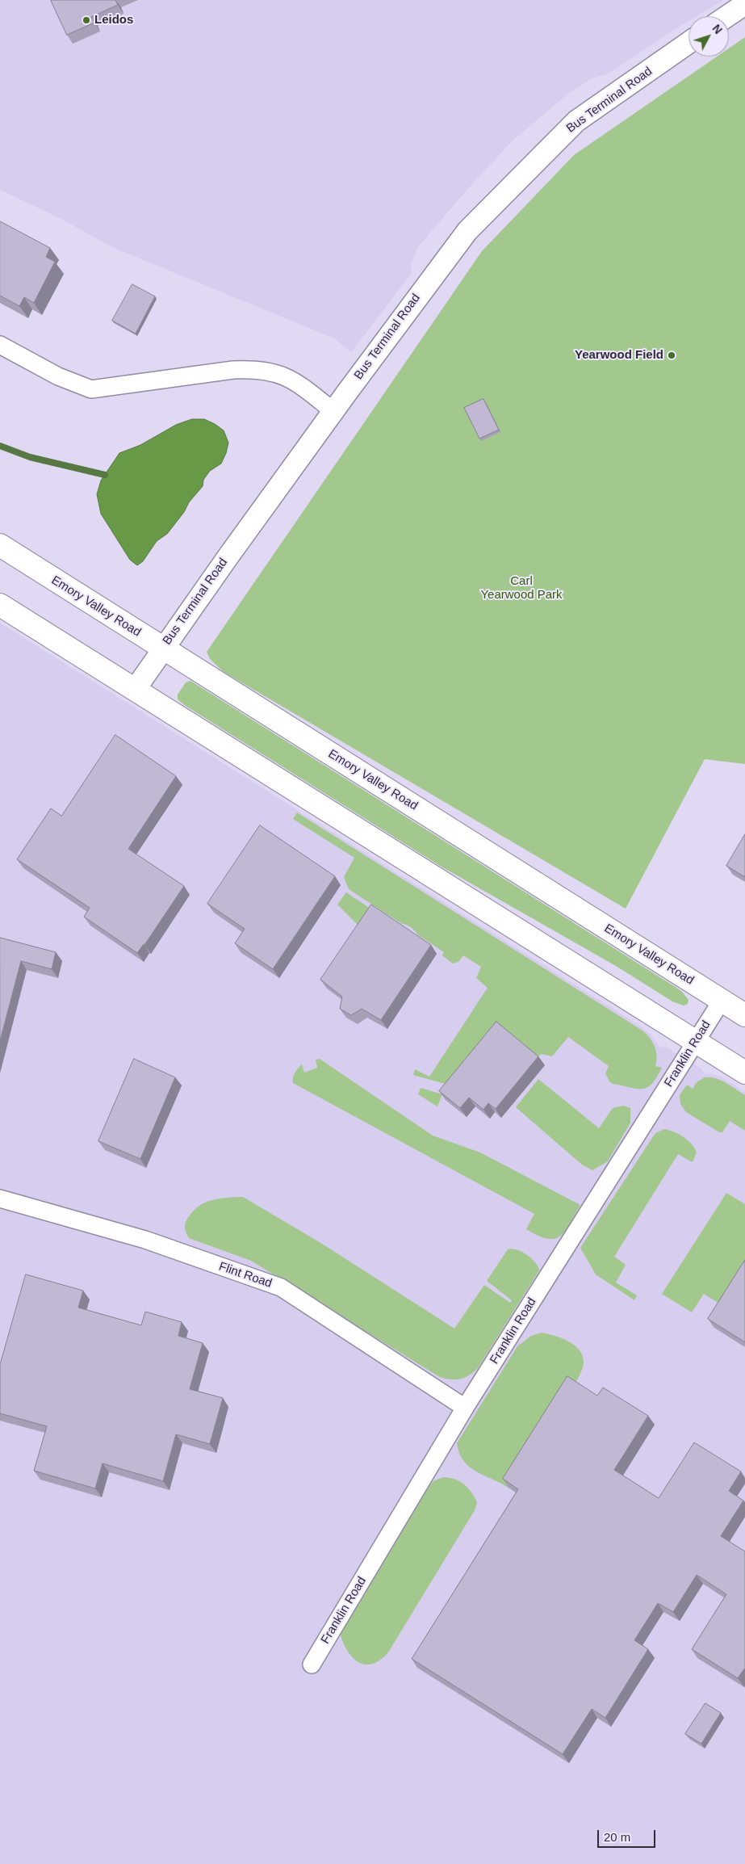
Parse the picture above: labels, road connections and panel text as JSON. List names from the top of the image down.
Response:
{
  "streets": {
    "main road": ["Emory Valley Road"],
    "street": ["Bus Terminal Road", "Franklin Road", "Flint Road"]
  },
  "crossings": [
    ["Bus Terminal Road", "Emory Valley Road"],
    ["Emory Valley Road", "Franklin Road"],
    ["Franklin Road", "Flint Road"]
  ],
  "parks": ["Carl Yearwood Park"],
  "places": ["Leidos", "Yearwood Field"],
  "scale_bar": "20 m",
  "north": "top right"
}
